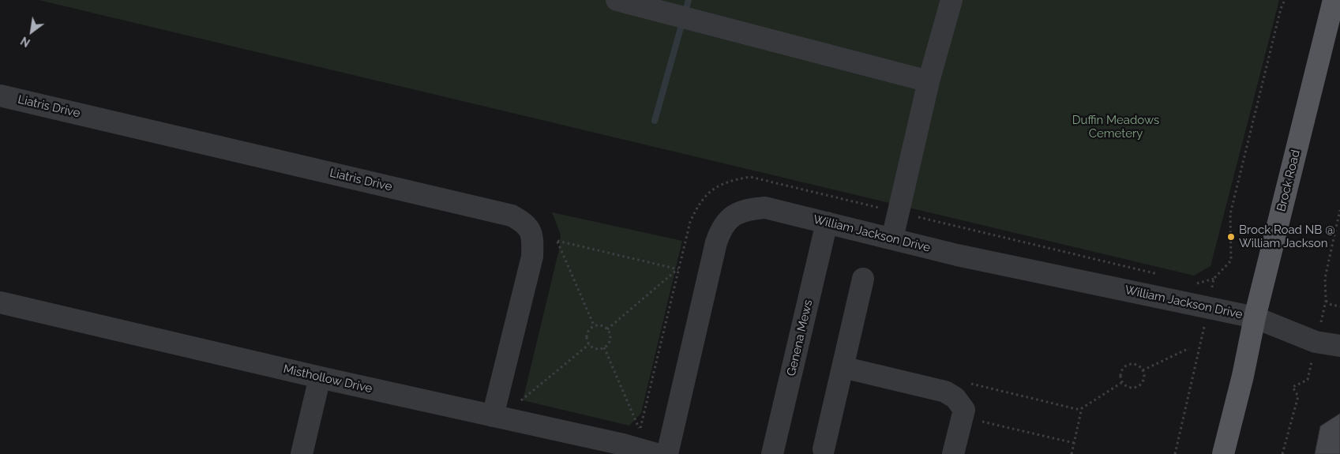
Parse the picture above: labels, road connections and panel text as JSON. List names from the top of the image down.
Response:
{
  "streets": {
    "main road": ["Brock Road"],
    "street": [
      "Liatris Drive",
      "William Jackson Drive",
      "Genena Mews",
      "Misthollow Drive"
    ]
  },
  "crossings": [
    ["Liatris Drive", "Misthollow Drive"],
    ["Brock Road", "William Jackson Drive"],
    ["William Jackson Drive", "Genena Mews"]
  ],
  "parks": ["Duffin Meadows Cemetery"],
  "places": ["Brock Road NB @ William Jackson"],
  "north": "bottom left"
}
